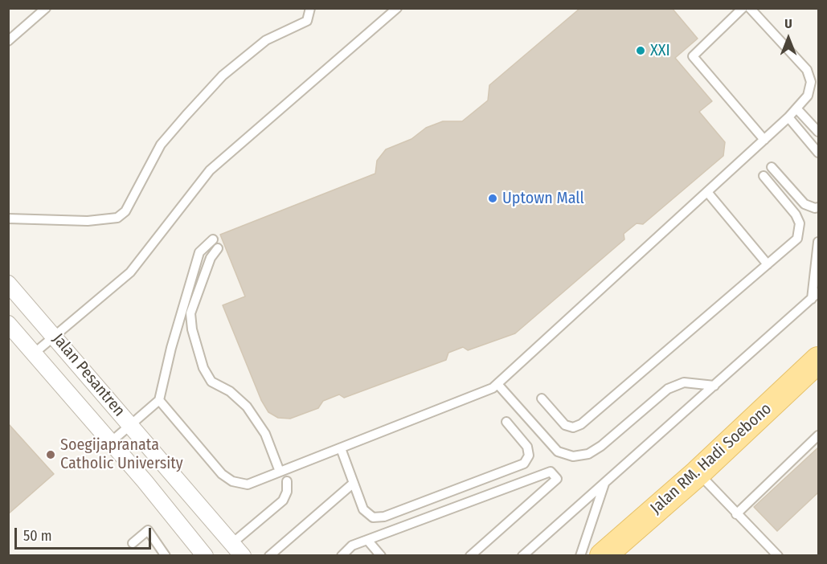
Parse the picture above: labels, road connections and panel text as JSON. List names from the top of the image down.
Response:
{
  "streets": {
    "main road": ["Jalan RM. Hadi Soebono"],
    "street": ["Jalan Pesantren"]
  },
  "places": ["XXI", "Uptown Mall", "Soegijapranata Catholic University"],
  "scale_bar": "50 m",
  "north": "top"
}
